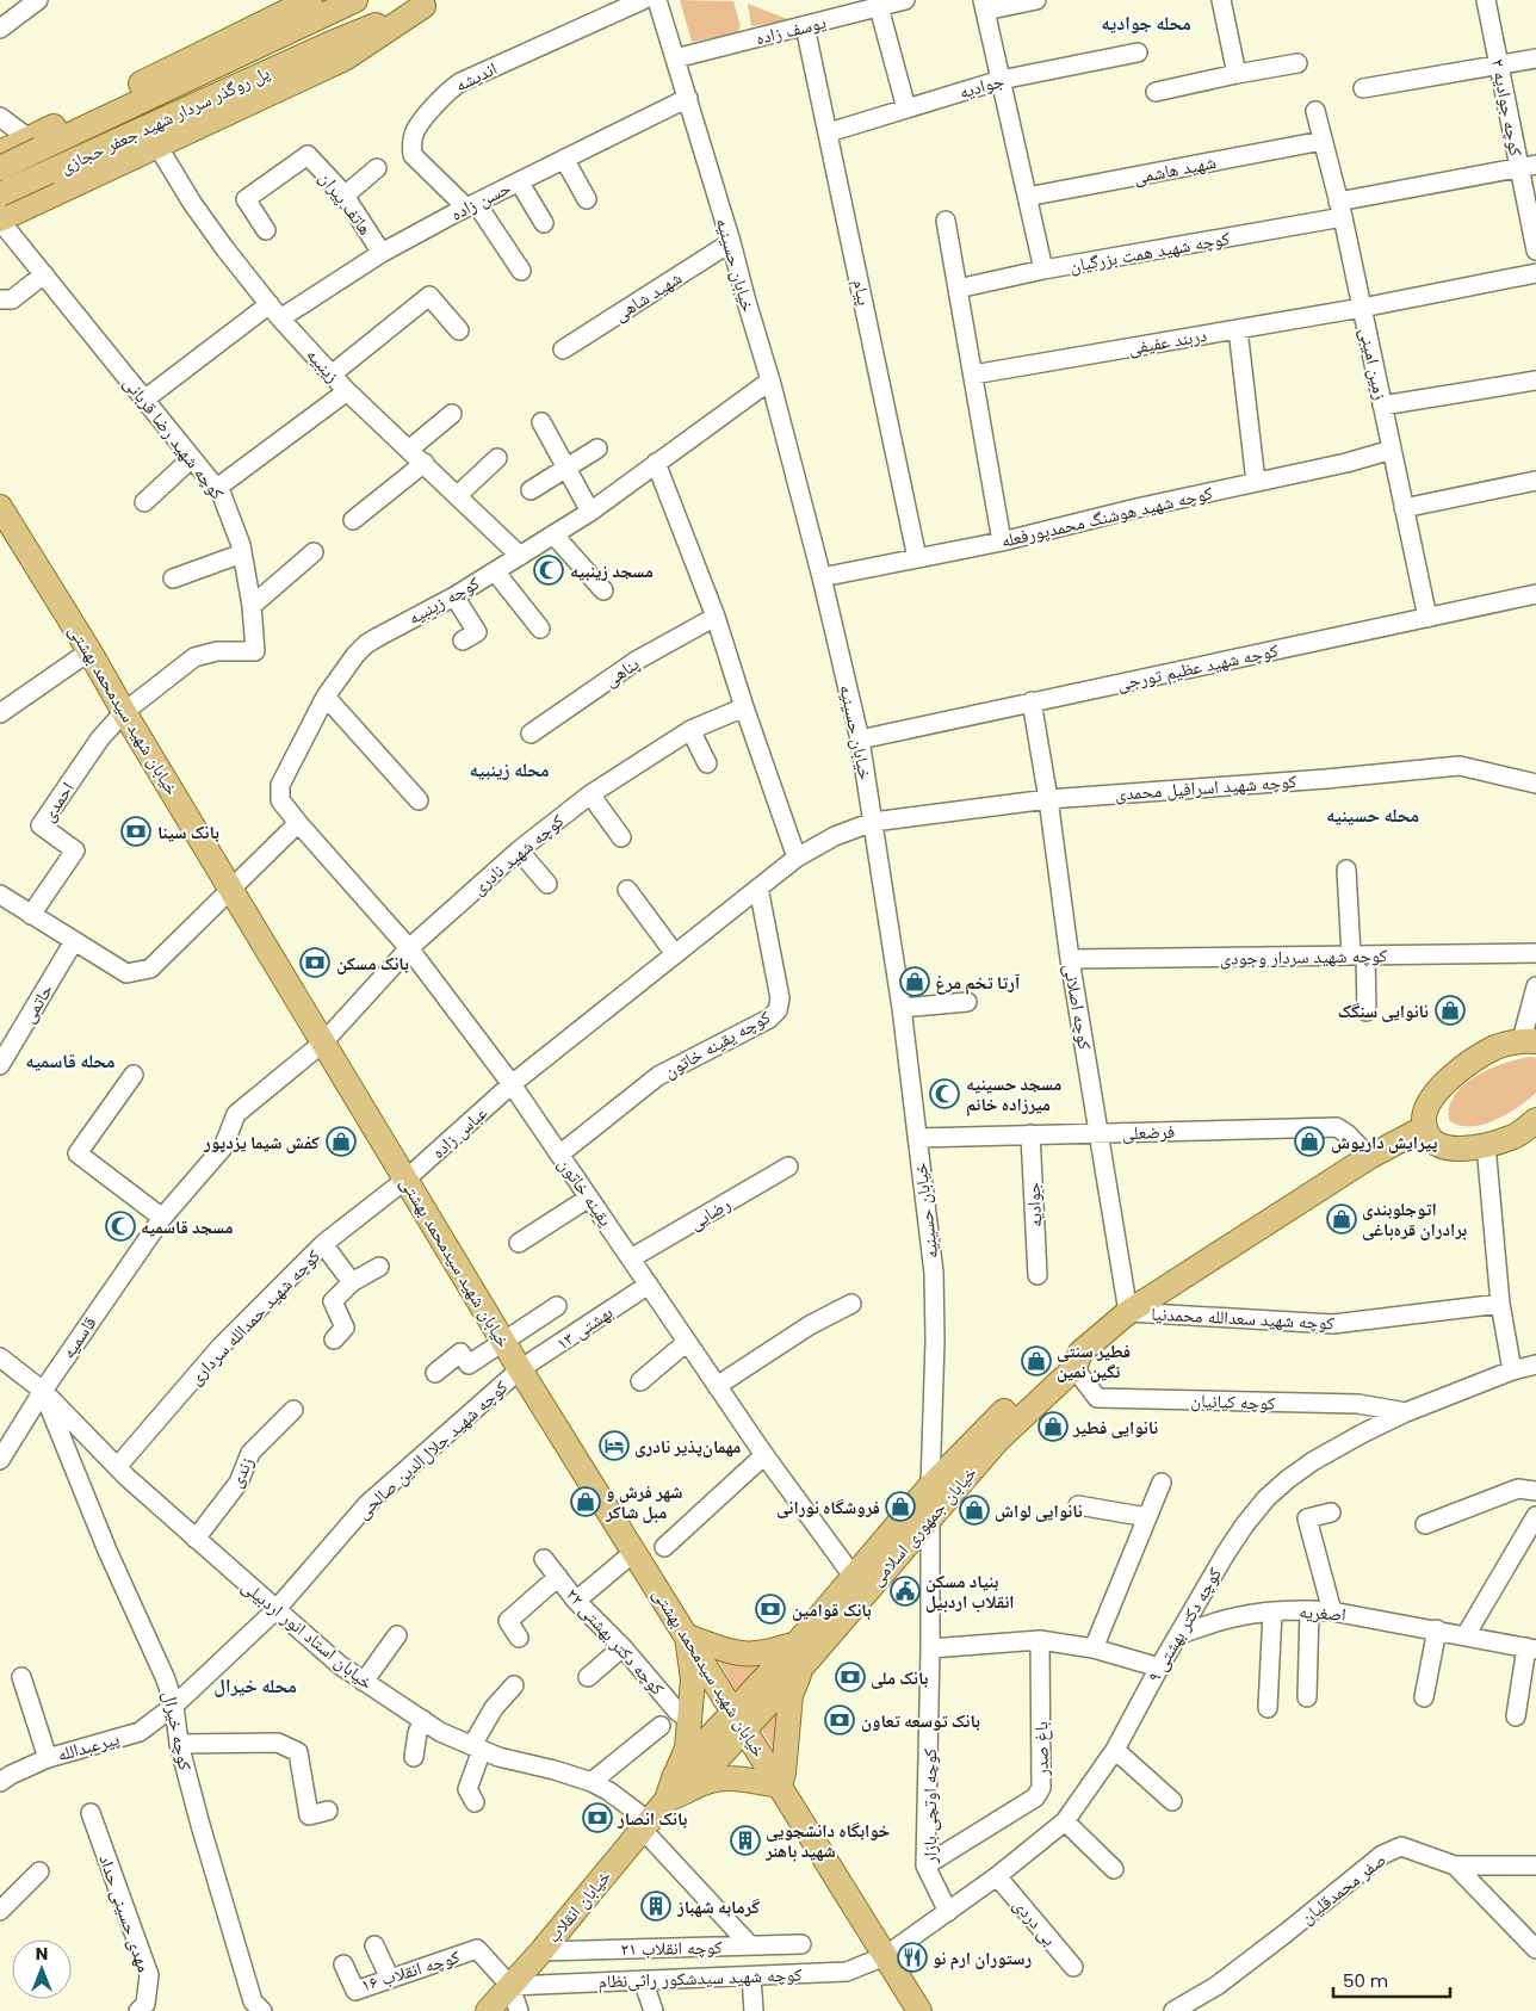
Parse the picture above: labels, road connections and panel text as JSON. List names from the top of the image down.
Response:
{
  "streets": {
    "main road": [
      "پل روگذر سردار شهید جعفر حجازی",
      "خیابان شهید سیدمحمد بهشتی",
      "خیابان جمهوری اسلامی",
      "خیابان انقلاب"
    ],
    "street": [
      "یوسف زاده",
      "اندیشه",
      "جوادیه",
      "کوچه جوادیه ۲",
      "شهید هاشمی",
      "حسن زاده",
      "هاتف پیران",
      "کوچه شهید همت بزرگیان",
      "خیابان حسینیه",
      "پیام",
      "شهید شاهی",
      "دربند عفیفی",
      "زمین امینی",
      "زینبیه",
      "کوچه شهید رضا قربانی",
      "کوچه شهید هوشنگ محمدپورفعله",
      "کوچه زینبیه",
      "کوچه شهید عظیم تورجی",
      "پناهی",
      "کوچه شهید اسرافیل محمدی",
      "احمدی",
      "کوچه شهید نادری",
      "کوچه شهید سردار وجودی",
      "حاتمی",
      "کوچه اصلانی",
      "کوچه یقینه خاتون",
      "عباس زاده",
      "فرضعلی",
      "یقینه خاتون",
      "رضایی",
      "کوچه شهید حمدالله سرداری",
      "کوچه شهید سعدالله محمدنیا",
      "بهشتی ۱۳",
      "قاسمیه",
      "کوچه کیانیان",
      "کوچه شهید جلال‌الدین صالحی",
      "زندی",
      "اصغریه",
      "کوچه دکتر بهشتی ۹",
      "خیابان استاد انور اردبیلی",
      "کوچه دکتر بهشتی ۲۲",
      "کوچه خیرال",
      "پیرعبدالله",
      "باغ صدر",
      "کوچه اوتچی بازار",
      "صفر محمدقلیان",
      "مهدی حسینی حداد",
      "بی دردی",
      "کوچه انقلاب ۲۱",
      "کوچه انقلاب ۱۶",
      "کوچه شهید سیدشکور راثی‌نظام"
    ]
  },
  "crossings": [
    ["یوسف زاده", "خیابان حسینیه"],
    ["یوسف زاده", "پیام"],
    ["اندیشه", "حسن زاده"],
    ["جوادیه", "پیام"],
    ["جوادیه", "فرضعلی"],
    ["کوچه جوادیه ۲", "کوچه شهید همت بزرگیان"],
    ["شهید هاشمی", "زمین امینی"],
    ["حسن زاده", "هاتف پیران"],
    ["حسن زاده", "خیابان حسینیه"],
    ["حسن زاده", "زینبیه"],
    ["کوچه شهید همت بزرگیان", "زمین امینی"],
    ["خیابان حسینیه", "شهید شاهی"],
    ["خیابان حسینیه", "کوچه شهید هوشنگ محمدپورفعله"],
    ["خیابان حسینیه", "کوچه زینبیه"],
    ["خیابان حسینیه", "کوچه شهید عظیم تورجی"],
    ["خیابان حسینیه", "کوچه شهید اسرافیل محمدی"],
    ["خیابان حسینیه", "فرضعلی"],
    ["خیابان حسینیه", "خیابان جمهوری اسلامی"],
    ["پیام", "کوچه شهید هوشنگ محمدپورفعله"],
    ["دربند عفیفی", "زمین امینی"],
    ["زمین امینی", "کوچه شهید هوشنگ محمدپورفعله"],
    ["زمین امینی", "کوچه شهید عظیم تورجی"],
    ["زینبیه", "کوچه زینبیه"],
    ["کوچه شهید رضا قربانی", "خیابان شهید سیدمحمد بهشتی"],
    ["کوچه شهید رضا قربانی", "احمدی"],
    ["کوچه زینبیه", "یقینه خاتون"],
    ["کوچه شهید عظیم تورجی", "کوچه اصلانی"],
    ["خیابان شهید سیدمحمد بهشتی", "احمدی"],
    ["خیابان شهید سیدمحمد بهشتی", "کوچه شهید نادری"],
    ["خیابان شهید سیدمحمد بهشتی", "عباس زاده"],
    ["خیابان شهید سیدمحمد بهشتی", "کوچه شهید حمدالله سرداری"],
    ["خیابان شهید سیدمحمد بهشتی", "بهشتی ۱۳"],
    ["خیابان شهید سیدمحمد بهشتی", "قاسمیه"],
    ["خیابان شهید سیدمحمد بهشتی", "کوچه شهید جلال‌الدین صالحی"],
    ["خیابان شهید سیدمحمد بهشتی", "خیابان جمهوری اسلامی"],
    ["خیابان شهید سیدمحمد بهشتی", "کوچه دکتر بهشتی ۹"],
    ["خیابان شهید سیدمحمد بهشتی", "کوچه شهید سیدشکور راثی‌نظام"],
    ["کوچه شهید اسرافیل محمدی", "کوچه اصلانی"],
    ["کوچه شهید نادری", "یقینه خاتون"],
    ["کوچه شهید نادری", "قاسمیه"],
    ["کوچه شهید سردار وجودی", "کوچه اصلانی"],
    ["کوچه اصلانی", "فرضعلی"],
    ["کوچه اصلانی", "کوچه شهید سعدالله محمدنیا"],
    ["کوچه اصلانی", "خیابان جمهوری اسلامی"],
    ["کوچه یقینه خاتون", "یقینه خاتون"],
    ["عباس زاده", "یقینه خاتون"],
    ["عباس زاده", "کوچه شهید حمدالله سرداری"],
    ["فرضعلی", "خیابان جمهوری اسلامی"],
    ["یقینه خاتون", "رضایی"],
    ["یقینه خاتون", "بهشتی ۱۳"],
    ["یقینه خاتون", "خیابان جمهوری اسلامی"],
    ["کوچه شهید حمدالله سرداری", "خیابان استاد انور اردبیلی"],
    ["کوچه شهید سعدالله محمدنیا", "خیابان جمهوری اسلامی"],
    ["بهشتی ۱۳", "کوچه شهید جلال‌الدین صالحی"],
    ["قاسمیه", "خیابان استاد انور اردبیلی"],
    ["قاسمیه", "کوچه خیرال"],
    ["کوچه کیانیان", "خیابان جمهوری اسلامی"],
    ["کوچه کیانیان", "کوچه دکتر بهشتی ۹"],
    ["کوچه شهید جلال‌الدین صالحی", "خیابان استاد انور اردبیلی"],
    ["کوچه شهید جلال‌الدین صالحی", "کوچه خیرال"],
    ["کوچه شهید جلال‌الدین صالحی", "پیرعبدالله"],
    ["زندی", "خیابان استاد انور اردبیلی"],
    ["خیابان جمهوری اسلامی", "کوچه اوتچی بازار"],
    ["اصغریه", "کوچه دکتر بهشتی ۹"],
    ["کوچه دکتر بهشتی ۹", "کوچه اوتچی بازار"],
    ["کوچه دکتر بهشتی ۹", "بی دردی"],
    ["کوچه دکتر بهشتی ۹", "کوچه شهید سیدشکور راثی‌نظام"],
    ["خیابان استاد انور اردبیلی", "کوچه خیرال"],
    ["خیابان استاد انور اردبیلی", "خیابان انقلاب"],
    ["خیابان استاد انور اردبیلی", "کوچه انقلاب ۲۱"],
    ["کوچه خیرال", "پیرعبدالله"],
    ["باغ صدر", "کوچه اوتچی بازار"],
    ["خیابان انقلاب", "کوچه انقلاب ۲۱"],
    ["خیابان انقلاب", "کوچه انقلاب ۱۶"],
    ["خیابان انقلاب", "کوچه شهید سیدشکور راثی‌نظام"],
    ["کوچه انقلاب ۱۶", "کوچه شهید سیدشکور راثی‌نظام"]
  ],
  "districts": [
    "محله جوادیه",
    "محله زینبیه",
    "محله حسینیه",
    "محله قاسمیه",
    "محله خیرال"
  ],
  "places": {
    "mosque": ["مسجد زینبیه", "مسجد حسینیه میرزاده خانم", "مسجد قاسمیه"],
    "bank": [
      "بانک سینا",
      "بانک مسکن",
      "بانک قوامین",
      "بانک ملی",
      "بانک توسعه تعاون",
      "بانک انصار"
    ],
    "shop": [
      "آرتا تخم مرغ",
      "نانوایی سنگک",
      "کفش شیما یزدپور",
      "پیرایش داریوش",
      "اتوجلوبندی برادران قره‌باغی",
      "فطیر سنتی نگین نمین",
      "نانوایی فطیر",
      "شهر فرش و مبل شاکر",
      "فروشگاه نورانی",
      "نانوایی لواش"
    ],
    "hotel": ["مهمان‌پذیر نادری"],
    "public building": ["بنیاد مسکن انقلاب اردبیل"],
    "building": ["خوابگاه دانشجویی شهید باهنر", "گرمابه شهباز"],
    "restaurant": ["رستوران ارم نو"]
  },
  "scale_bar": "50 m",
  "north": "top"
}
